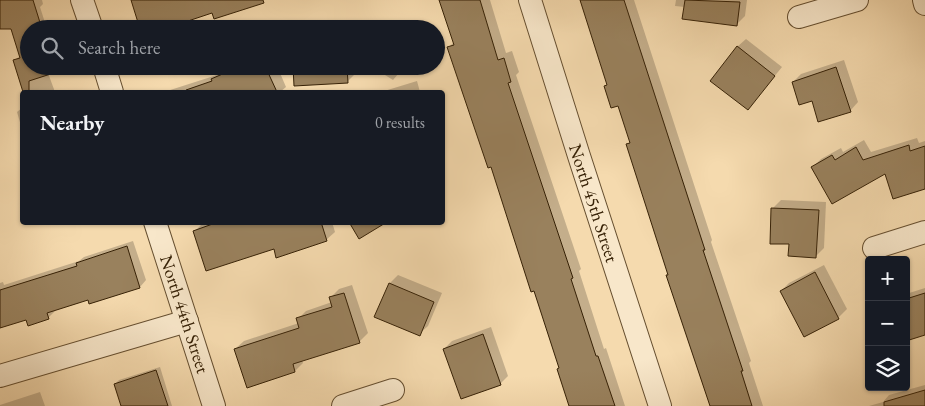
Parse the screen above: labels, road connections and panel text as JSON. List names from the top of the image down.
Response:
{
  "streets": {
    "street": ["North 45th Street", "North 44th Street"]
  },
  "page": {
    "search": "Search here",
    "heading": ["Nearby", "0 results"],
    "map_buttons": ["+", "−"]
  }
}
